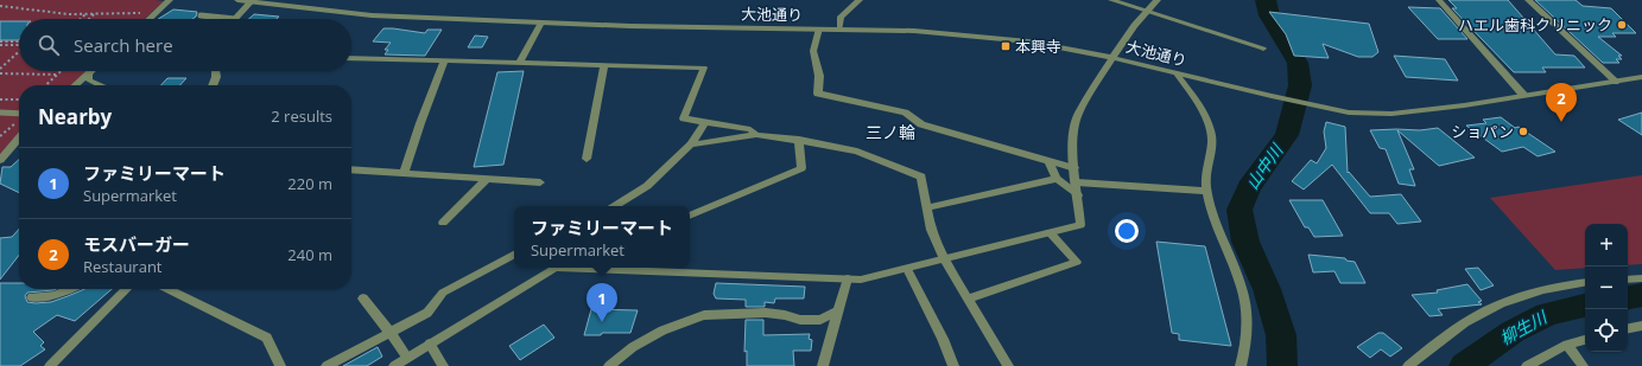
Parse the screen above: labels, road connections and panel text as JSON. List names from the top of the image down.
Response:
{
  "streets": {
    "street": ["大池通り"]
  },
  "districts": ["三ノ輪"],
  "water": ["山中川", "柳生川"],
  "places": {
    "other": ["ハエル歯科クリニック", "ショパン"],
    "transit": ["本興寺"]
  },
  "page": {
    "search": "Search here",
    "pins": ["2", "1"],
    "heading": ["Nearby", "2 results"],
    "list": [
      {
        "mark": "1",
        "name": "ファミリーマート",
        "note": "Supermarket",
        "value": "220 m"
      },
      {
        "mark": "2",
        "name": "モスバーガー",
        "note": "Restaurant",
        "value": "240 m"
      }
    ],
    "popup": ["ファミリーマート", "Supermarket"],
    "map_buttons": ["+", "−"]
  }
}
